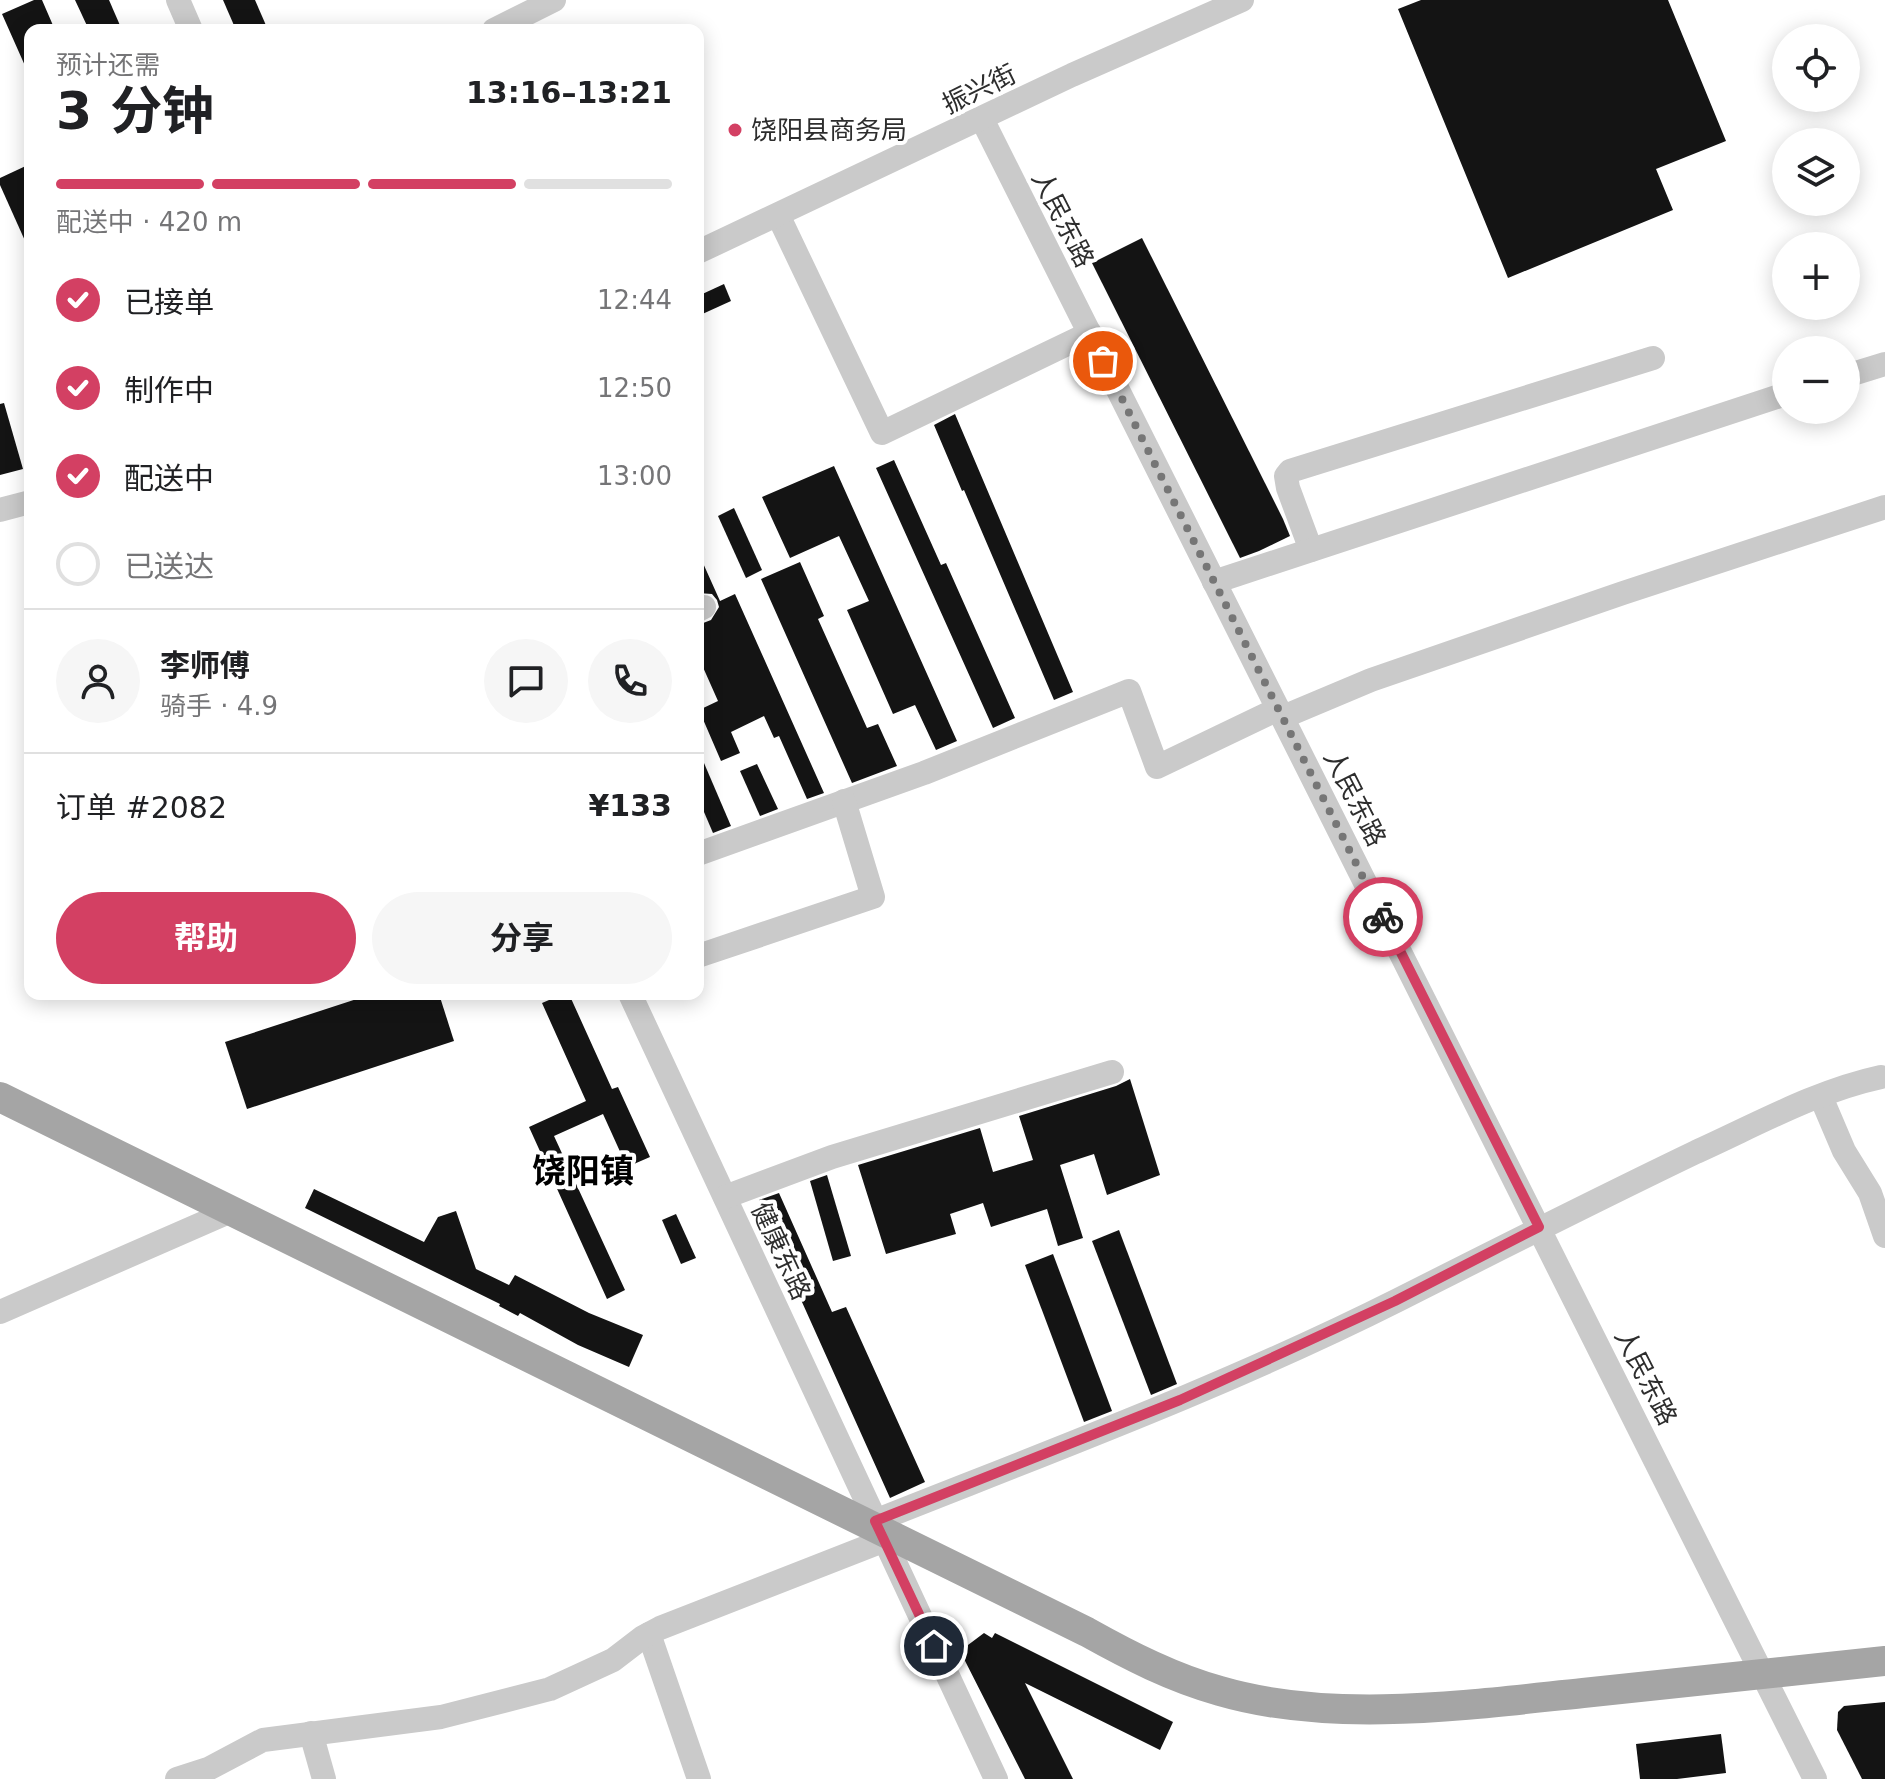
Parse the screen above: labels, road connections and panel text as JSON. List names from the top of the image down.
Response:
{
  "streets": {
    "street": ["振兴街", "人民东路", "健康东路"]
  },
  "crossings": [
    ["振兴街", "人民东路"]
  ],
  "districts": ["饶阳镇"],
  "places": ["饶阳县商务局"],
  "page": {
    "map_buttons": ["+", "−"],
    "heading": ["3 分钟", "预计还需", "13:16–13:21"],
    "panel": [
      "李师傅",
      "骑手 · 4.9",
      "订单 #2082",
      "¥133"
    ],
    "bar": "配送中 · 420 m",
    "list": [
      ["已接单", "12:44"],
      ["制作中", "12:50"],
      ["配送中", "13:00"],
      "已送达"
    ],
    "buttons": ["帮助", "分享"]
  }
}
